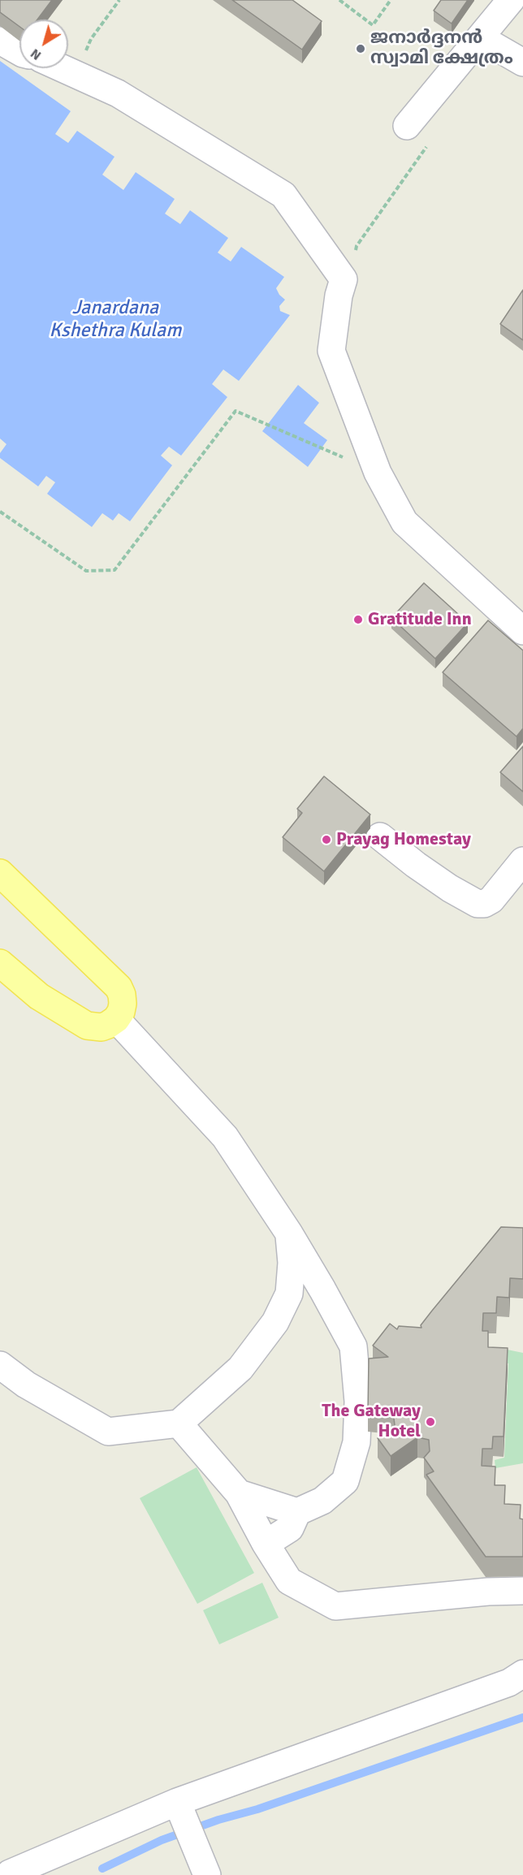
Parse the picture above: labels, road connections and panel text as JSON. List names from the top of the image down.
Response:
{
  "water": ["Janardana Kshethra Kulam"],
  "places": [
    "ജനാർദ്ദനൻ സ്വാമി ക്ഷേത്രം",
    "Gratitude Inn",
    "Prayag Homestay",
    "The Gateway Hotel"
  ],
  "north": "bottom left"
}
